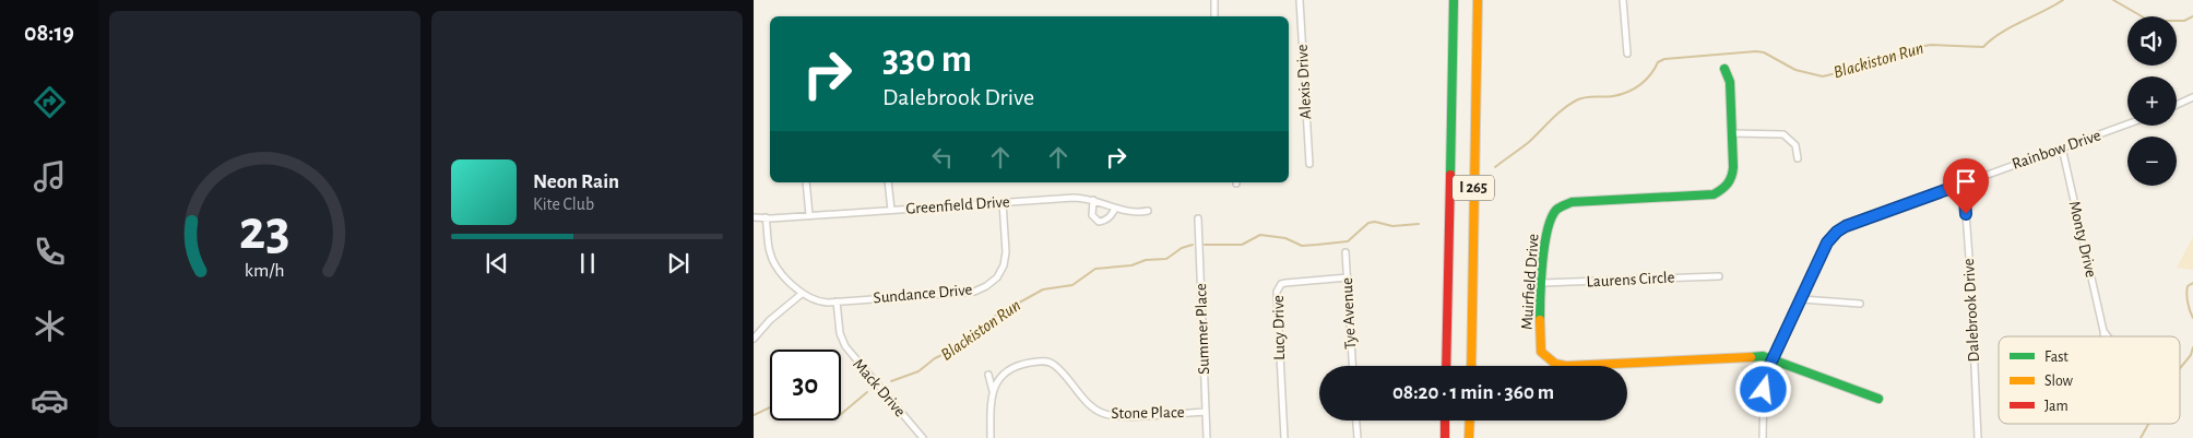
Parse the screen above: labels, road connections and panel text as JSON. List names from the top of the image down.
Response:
{
  "streets": {
    "main road": ["I 265", "Muirfield Drive"],
    "street": [
      "Alexis Drive",
      "Rainbow Drive",
      "Greenfield Drive",
      "Monty Drive",
      "Laurens Circle",
      "Sundance Drive",
      "Dalebrook Drive",
      "Tye Avenue",
      "Lucy Drive",
      "Summer Place",
      "Mack Drive",
      "Stone Place"
    ]
  },
  "crossings": [
    ["Rainbow Drive", "Monty Drive"],
    ["Rainbow Drive", "Muirfield Drive"],
    ["Rainbow Drive", "Dalebrook Drive"],
    ["Greenfield Drive", "Sundance Drive"],
    ["Laurens Circle", "Muirfield Drive"],
    ["Sundance Drive", "Mack Drive"],
    ["Tye Avenue", "Lucy Drive"],
    ["Summer Place", "Stone Place"]
  ],
  "water": ["Blackiston Run"],
  "legend": ["Fast", "Slow", "Jam"],
  "page": {
    "tabs": "08:19",
    "map_buttons": ["+", "−"],
    "turn": ["330 m", "Dalebrook Drive"],
    "song": ["Neon Rain", "Kite Club"],
    "limit": "30",
    "trip": "08:20 · 1 min · 360 m",
    "gauge": ["23", "km/h"]
  }
}
